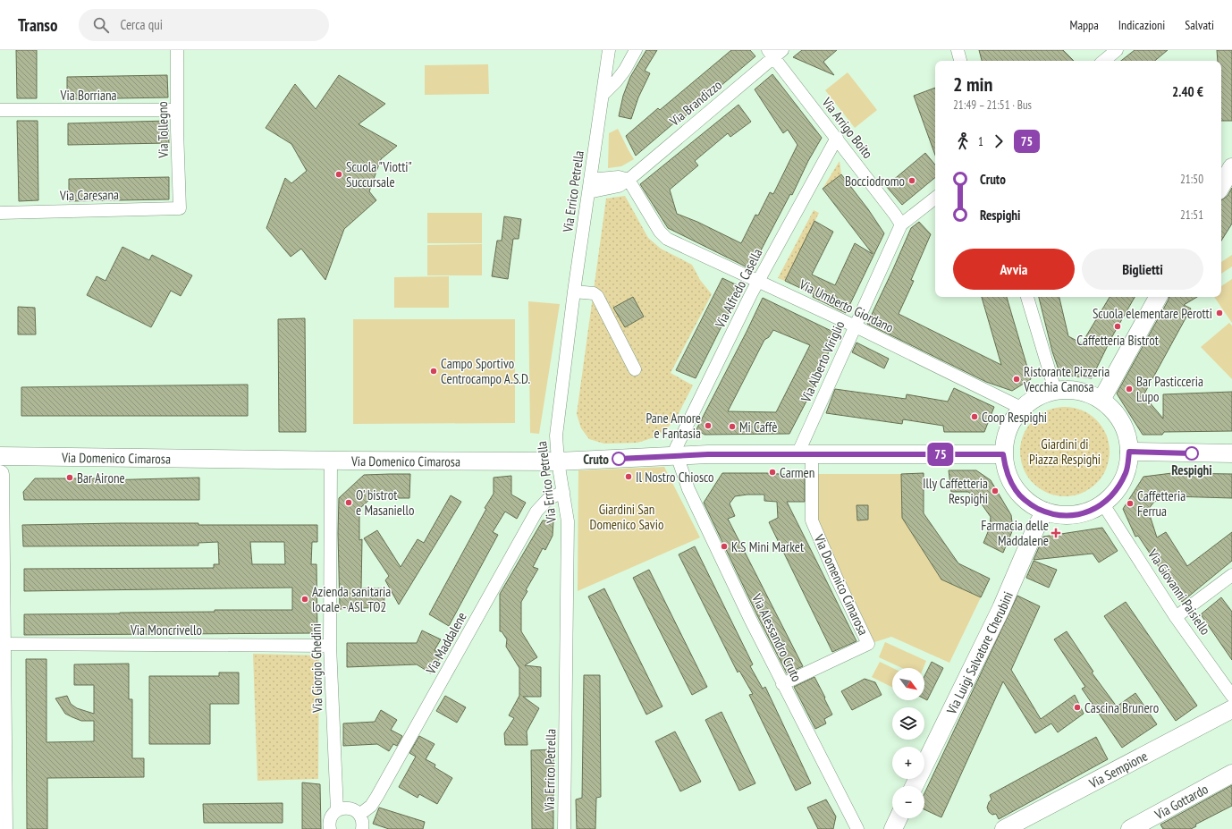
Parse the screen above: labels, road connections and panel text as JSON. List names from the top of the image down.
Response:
{
  "streets": {
    "street": [
      "Via Borriana",
      "Via Brandizzo",
      "Via Arrigo Boito",
      "Via Tollegno",
      "Via Errico Petrella",
      "Via Caresana",
      "Via Alfredo Casella",
      "Via Umberto Giordano",
      "Via Alberto Viriglio",
      "Via Domenico Cimarosa",
      "Via Giovanni Paisiello",
      "Via Moncrivello",
      "Via Alessandro Cruto",
      "Via Maddalene",
      "Via Luigi Salvatore Cherubini",
      "Via Giorgio Ghedini",
      "Via Sempione",
      "Via Gottardo"
    ]
  },
  "crossings": [
    ["Via Borriana", "Via Tollegno"],
    ["Via Brandizzo", "Via Arrigo Boito"],
    ["Via Brandizzo", "Via Errico Petrella"],
    ["Via Brandizzo", "Via Umberto Giordano"],
    ["Via Arrigo Boito", "Via Alfredo Casella"],
    ["Via Arrigo Boito", "Via Alberto Viriglio"],
    ["Via Tollegno", "Via Caresana"],
    ["Via Errico Petrella", "Via Domenico Cimarosa"],
    ["Via Errico Petrella", "Via Maddalene"],
    ["Via Alfredo Casella", "Via Umberto Giordano"],
    ["Via Alfredo Casella", "Via Domenico Cimarosa"],
    ["Via Alfredo Casella", "Via Alessandro Cruto"],
    ["Via Umberto Giordano", "Via Alberto Viriglio"],
    ["Via Umberto Giordano", "Via Domenico Cimarosa"],
    ["Via Umberto Giordano", "Via Giovanni Paisiello"],
    ["Via Umberto Giordano", "Via Luigi Salvatore Cherubini"],
    ["Via Alberto Viriglio", "Via Domenico Cimarosa"],
    ["Via Domenico Cimarosa", "Via Giovanni Paisiello"],
    ["Via Domenico Cimarosa", "Via Alessandro Cruto"],
    ["Via Domenico Cimarosa", "Via Luigi Salvatore Cherubini"],
    ["Via Domenico Cimarosa", "Via Giorgio Ghedini"],
    ["Via Giovanni Paisiello", "Via Luigi Salvatore Cherubini"],
    ["Via Moncrivello", "Via Giorgio Ghedini"]
  ],
  "parks": ["Giardini di Piazza Respighi", "Giardini San Domenico Savio"],
  "places": {
    "other": [
      "Scuola \"Viotti\" Succursale",
      "Bocciodromo",
      "Scuola elementare Perotti",
      "Caffetteria Bistrot",
      "Campo Sportivo Centrocampo A.S.D.",
      "Ristorante Pizzeria Vecchia Canosa",
      "Bar Pasticceria Lupo",
      "Coop Respighi",
      "Pane Amore e Fantasia",
      "Mi Caffè",
      "Respighi",
      "Cruto",
      "Carmen",
      "Il Nostro Chiosco",
      "Bar Airone",
      "Illy Caffetteria Respighi",
      "O' bistrot e Masaniello",
      "Caffetteria Ferrua",
      "K.S Mini Market",
      "Azienda sanitaria locale - ASL TO2",
      "Cascina Brunero"
    ],
    "health": ["Farmacia delle Maddalene"]
  },
  "lines": ["bus line 75"],
  "north": "bottom right",
  "page": {
    "header": "Transo",
    "search": "Cerca qui",
    "nav": ["Mappa", "Indicazioni", "Salvati"],
    "on_map": "75",
    "heading": ["2 min", "21:49 – 21:51 · Bus", "2.40 €"],
    "legs": ["1", "75"],
    "list": [
      {
        "name": "Cruto",
        "value": "21:50"
      },
      {
        "name": "Respighi",
        "value": "21:51"
      }
    ],
    "buttons": ["Avvia", "Biglietti"],
    "map_buttons": ["+", "−"]
  }
}
